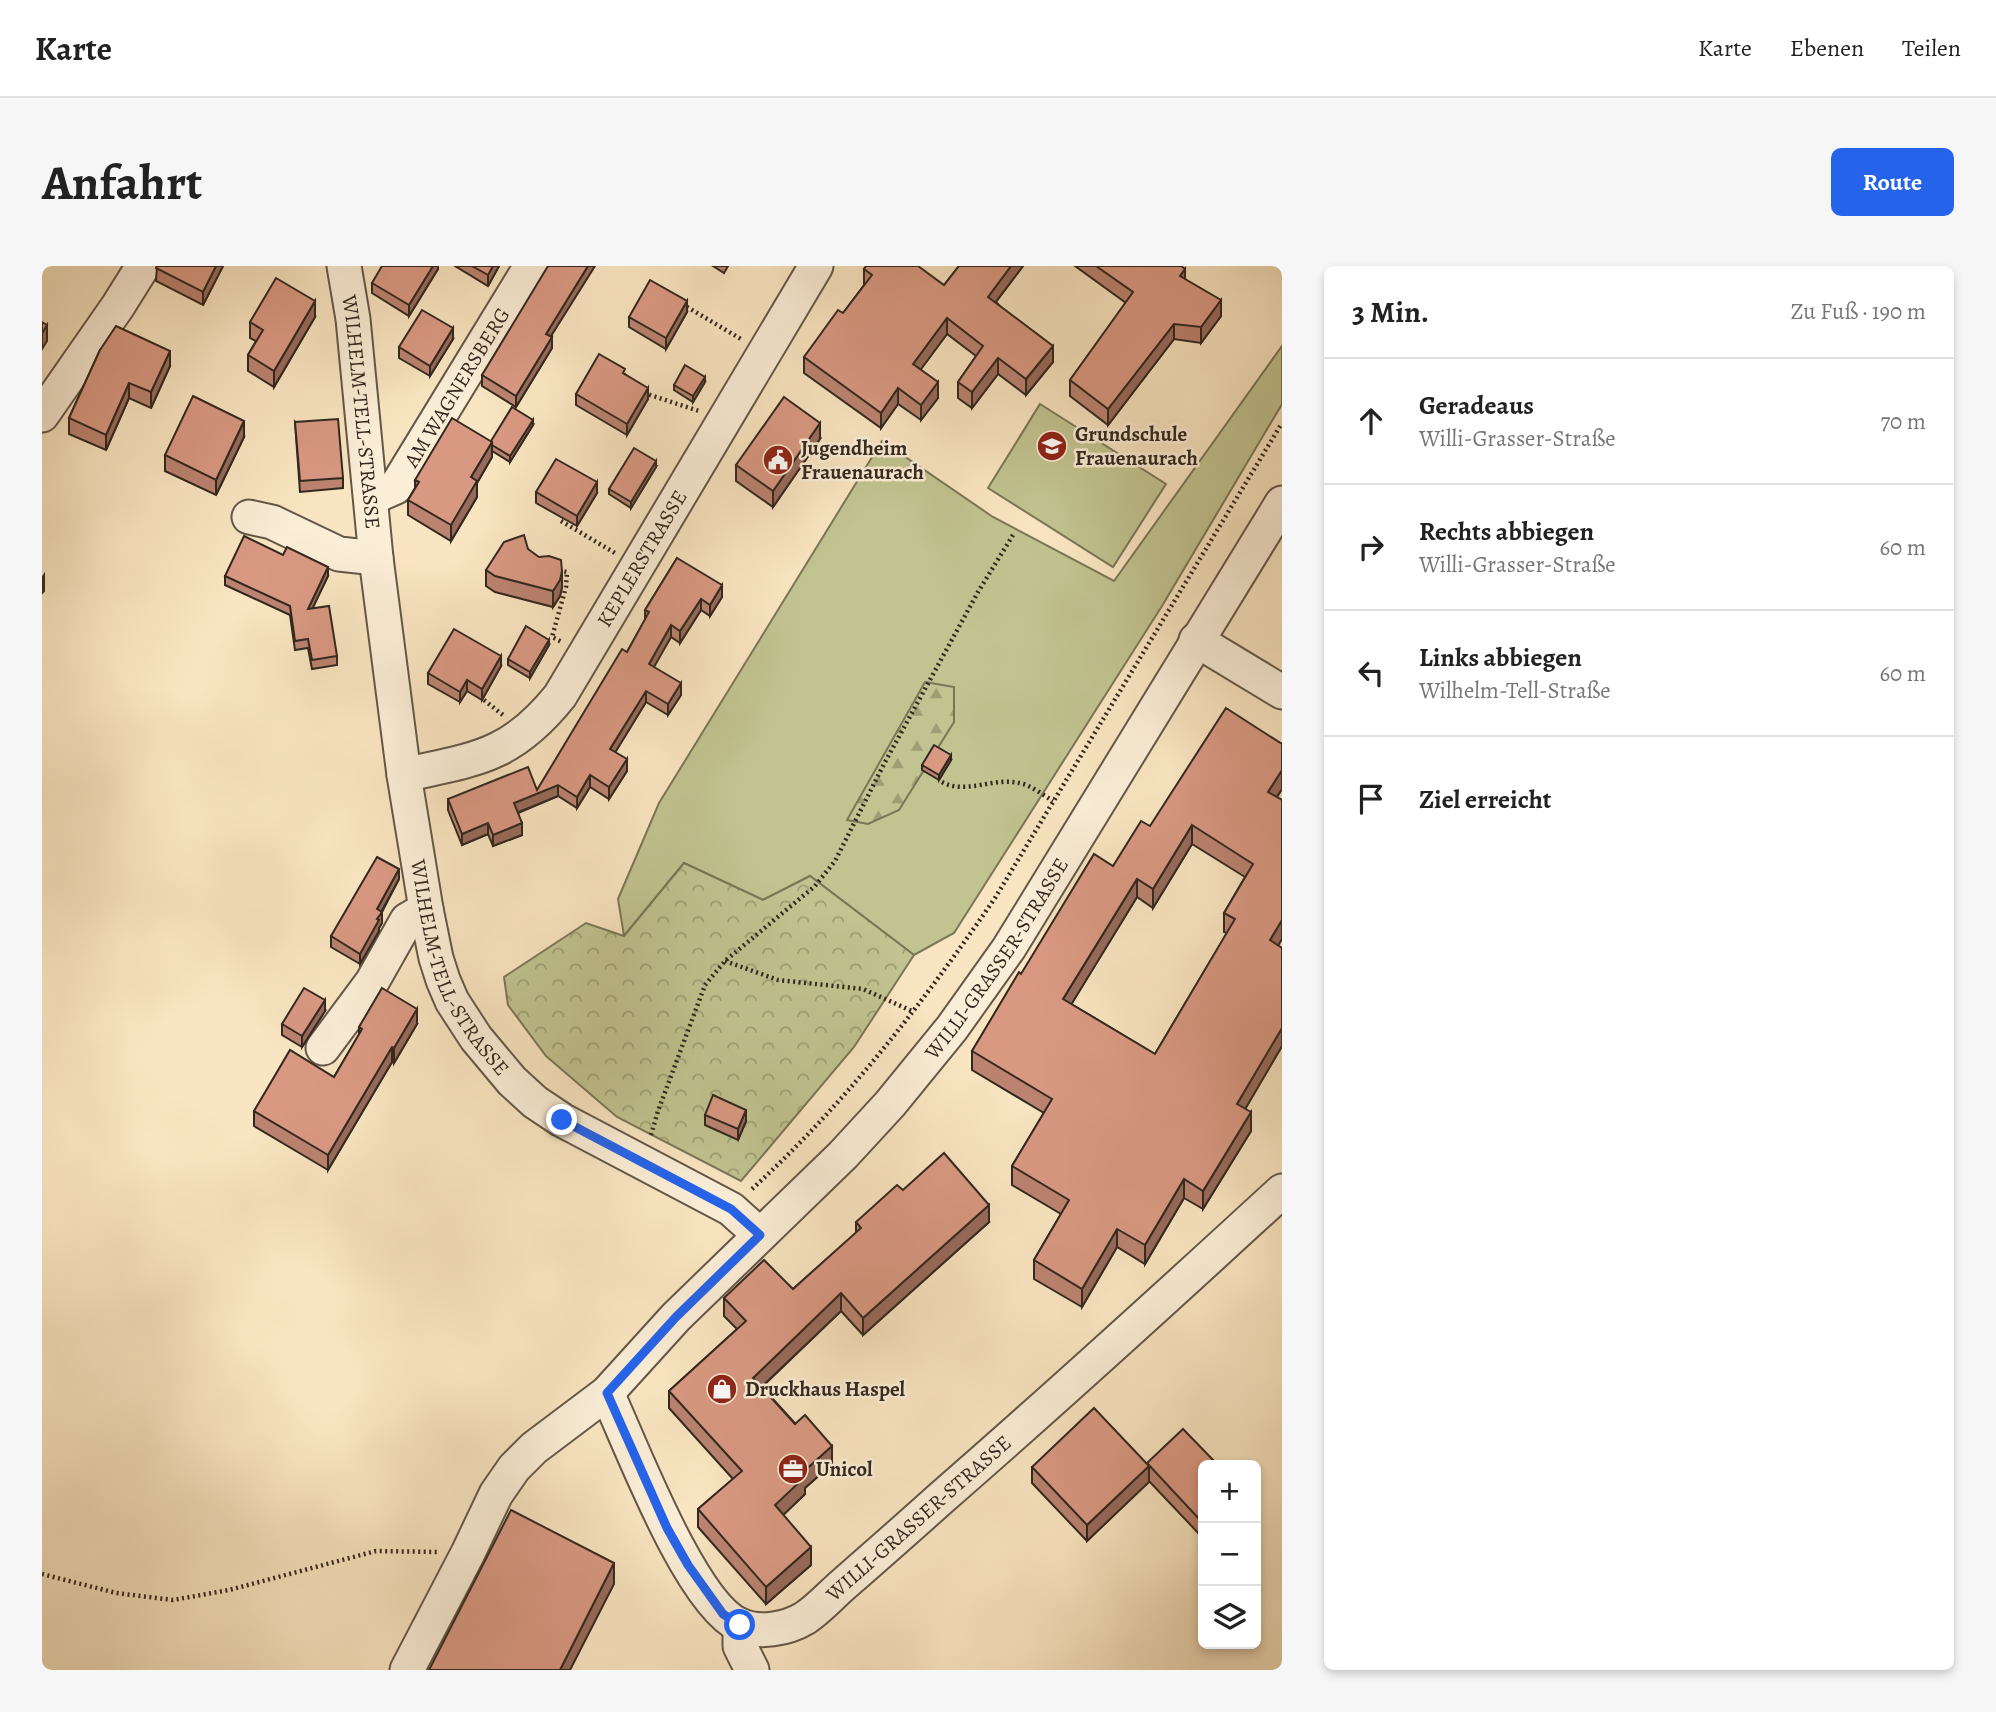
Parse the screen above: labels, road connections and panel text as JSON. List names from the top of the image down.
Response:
{
  "streets": {
    "street": [
      "AM WAGNERSBERG",
      "WILHELM-TELL-STRASSE",
      "KEPLERSTRASSE",
      "WILLI-GRASSER-STRASSE"
    ]
  },
  "crossings": [
    ["AM WAGNERSBERG", "WILHELM-TELL-STRASSE"],
    ["WILHELM-TELL-STRASSE", "KEPLERSTRASSE"],
    ["WILHELM-TELL-STRASSE", "WILLI-GRASSER-STRASSE"]
  ],
  "places": {
    "school or university": ["Grundschule Frauenaurach"],
    "public building": ["Jugendheim Frauenaurach"],
    "shop": ["Druckhaus Haspel"],
    "office": ["Unicol"]
  },
  "page": {
    "header": "Karte",
    "nav": ["Karte", "Ebenen", "Teilen"],
    "buttons": "Route",
    "title": "Anfahrt",
    "heading": ["3 Min.", "Zu Fuß · 190 m"],
    "list": [
      ["Geradeaus", "Willi-Grasser-Straße", "70 m"],
      ["Rechts abbiegen", "Willi-Grasser-Straße", "60 m"],
      ["Links abbiegen", "Wilhelm-Tell-Straße", "60 m"],
      "Ziel erreicht"
    ],
    "map_buttons": ["+", "−"]
  }
}
